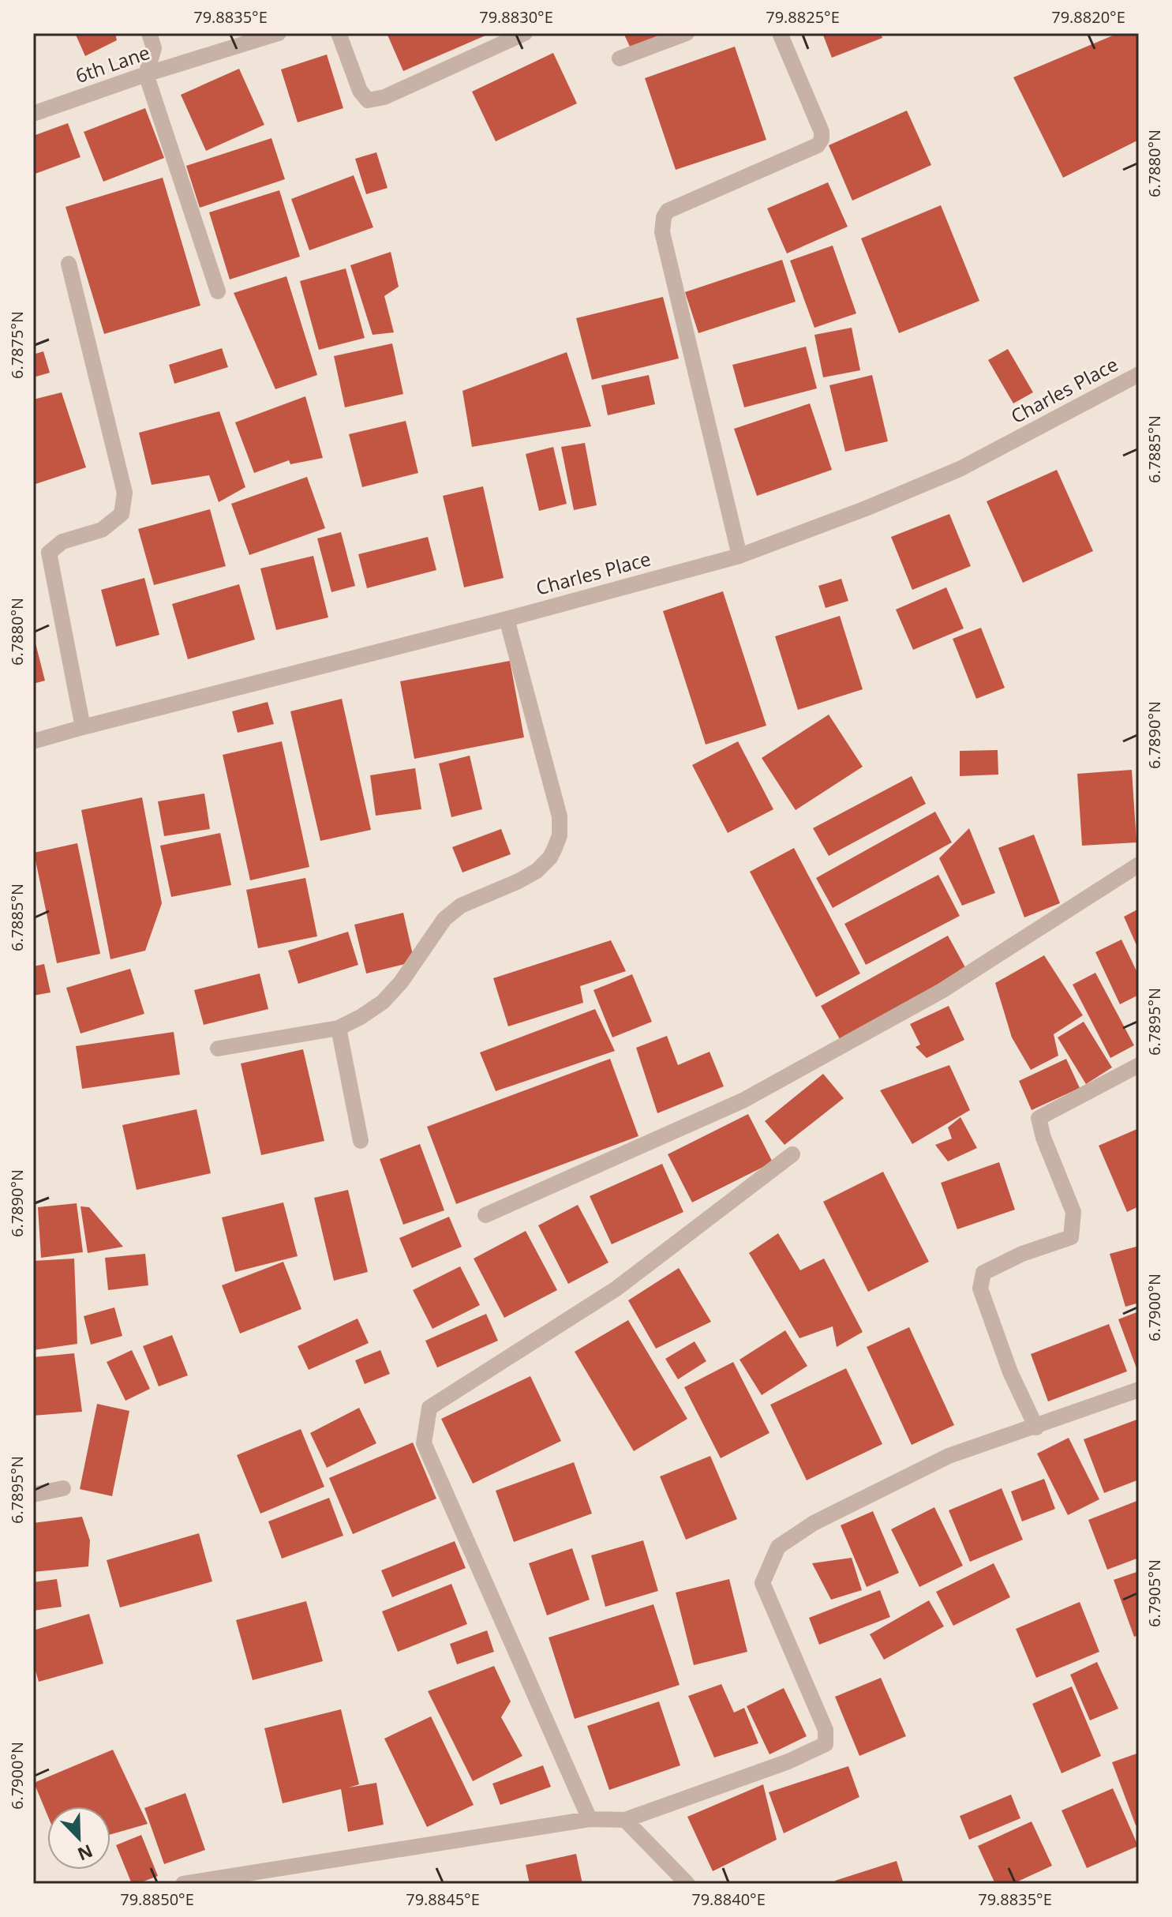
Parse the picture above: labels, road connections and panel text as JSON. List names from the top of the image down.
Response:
{
  "streets": {
    "street": ["6th Lane", "Charles Place"]
  },
  "north": "bottom right",
  "coordinates": [
    "79.8835°E",
    "79.8830°E",
    "79.8825°E",
    "79.8820°E",
    "6.7880°N",
    "6.7875°N",
    "6.7885°N",
    "6.7890°N",
    "6.7895°N",
    "6.7900°N",
    "6.7905°N",
    "79.8850°E",
    "79.8845°E",
    "79.8840°E"
  ]
}
